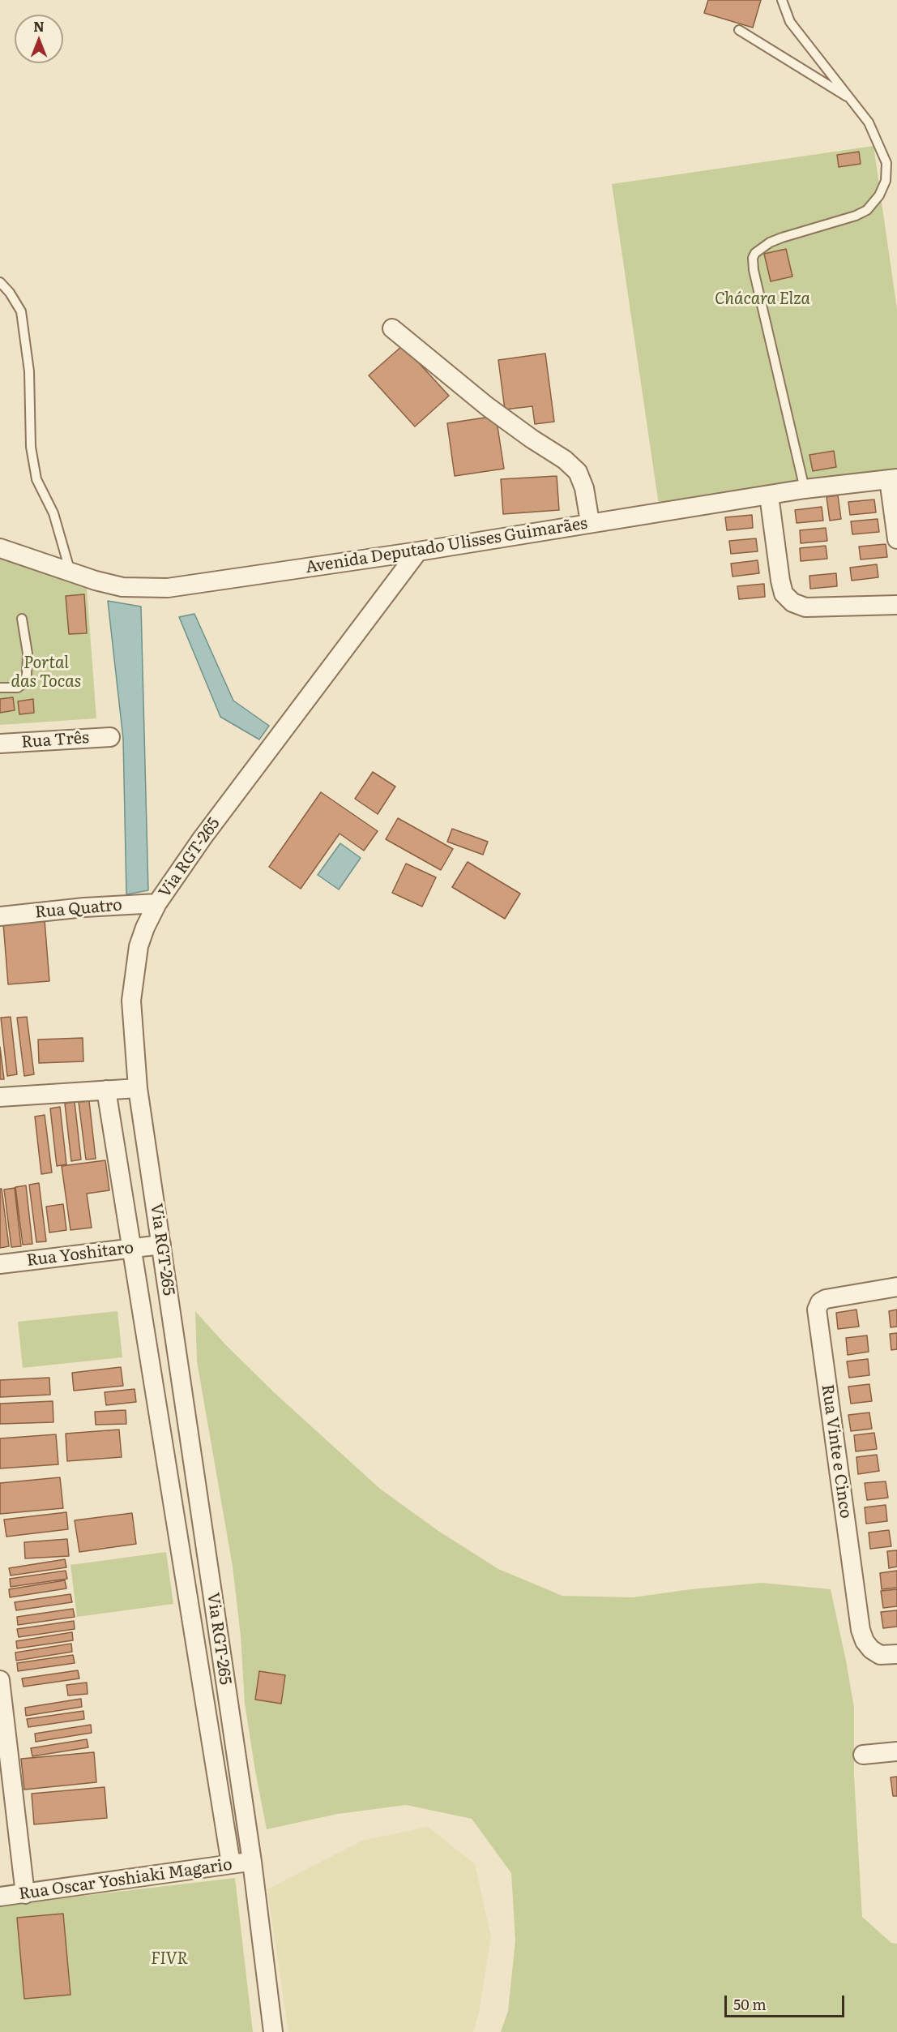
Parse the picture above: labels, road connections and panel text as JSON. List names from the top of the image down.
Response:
{
  "streets": {
    "street": [
      "Avenida Deputado Ulisses Guimarães",
      "Rua Três",
      "Via RGT-265",
      "Rua Quatro",
      "Rua Yoshitaro",
      "Rua Vinte e Cinco",
      "Rua Oscar Yoshiaki Magario"
    ]
  },
  "crossings": [
    ["Avenida Deputado Ulisses Guimarães", "Via RGT-265"],
    ["Via RGT-265", "Rua Quatro"],
    ["Via RGT-265", "Rua Yoshitaro"],
    ["Via RGT-265", "Rua Oscar Yoshiaki Magario"]
  ],
  "parks": ["Chácara Elza", "Portal das Tocas", "FIVR"],
  "scale_bar": "50 m",
  "north": "top"
}
